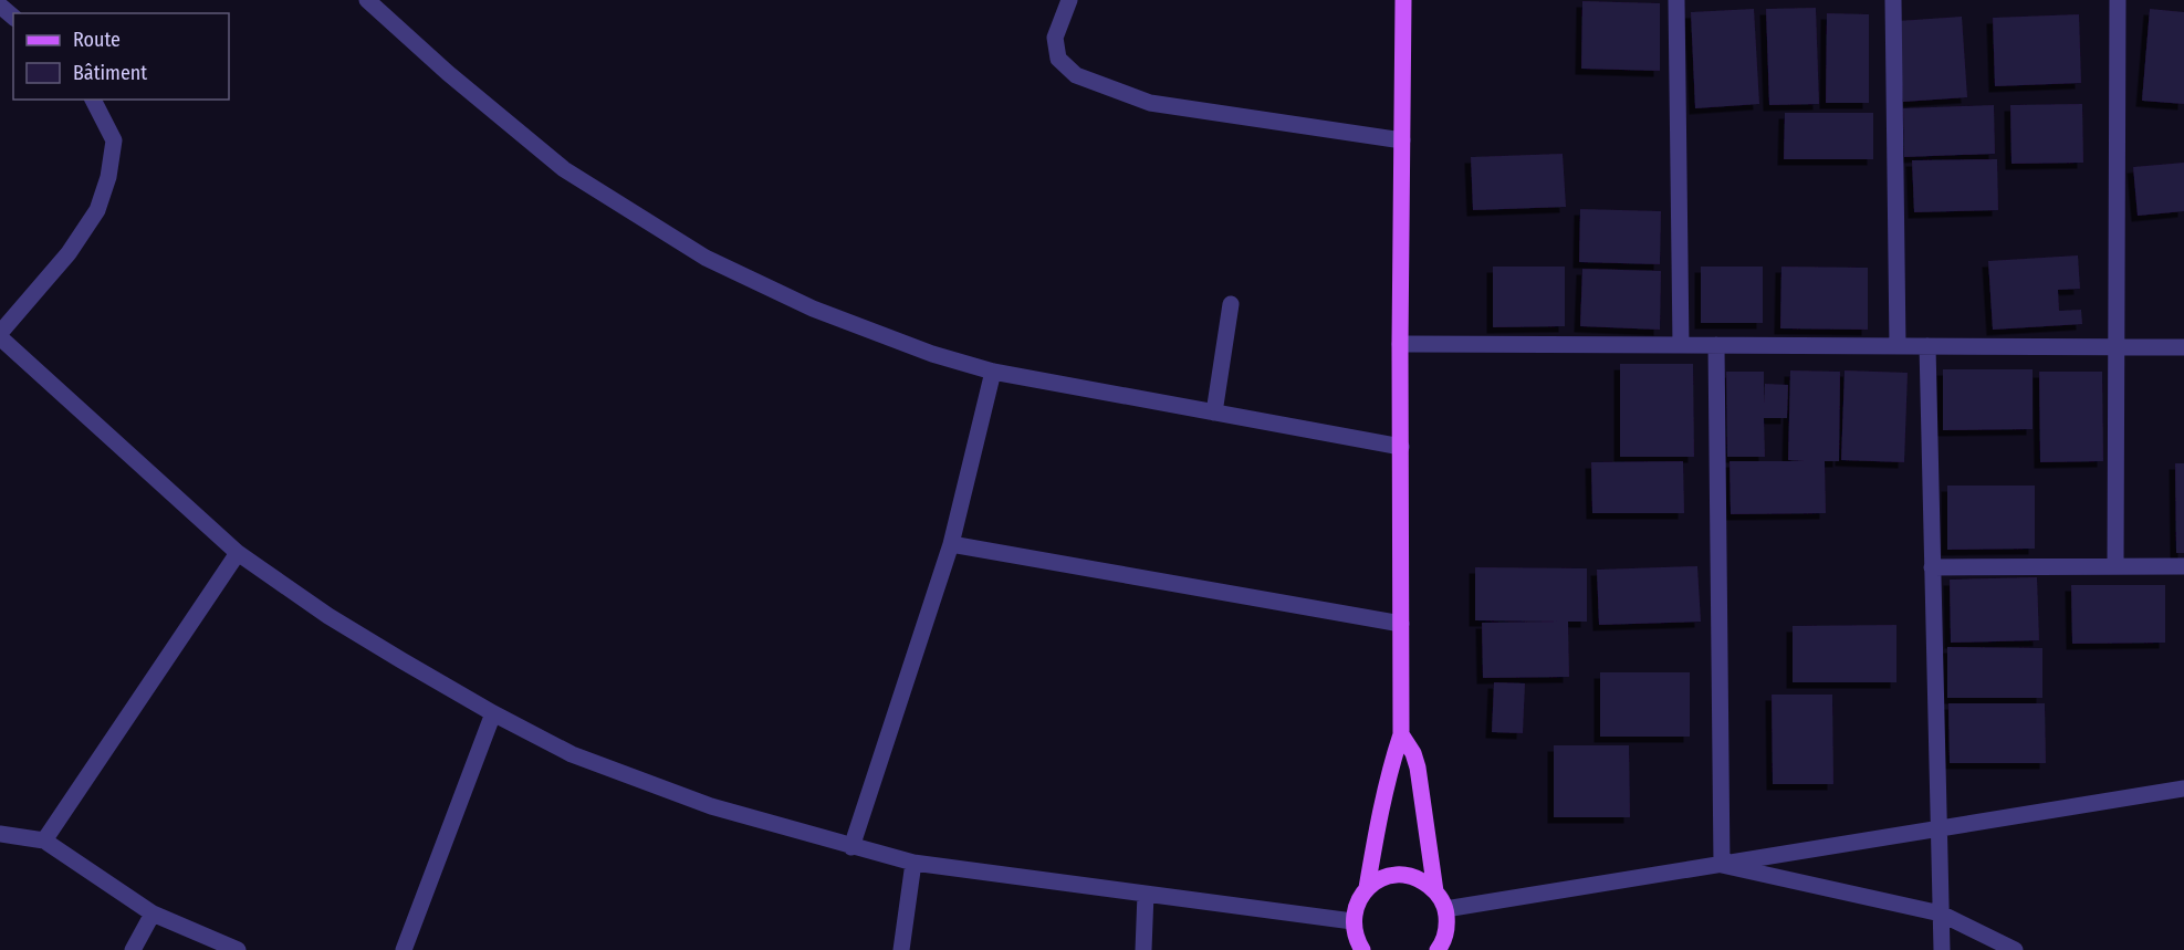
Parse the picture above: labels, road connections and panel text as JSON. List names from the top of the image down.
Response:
{
  "legend": ["Route", "Bâtiment"]
}
